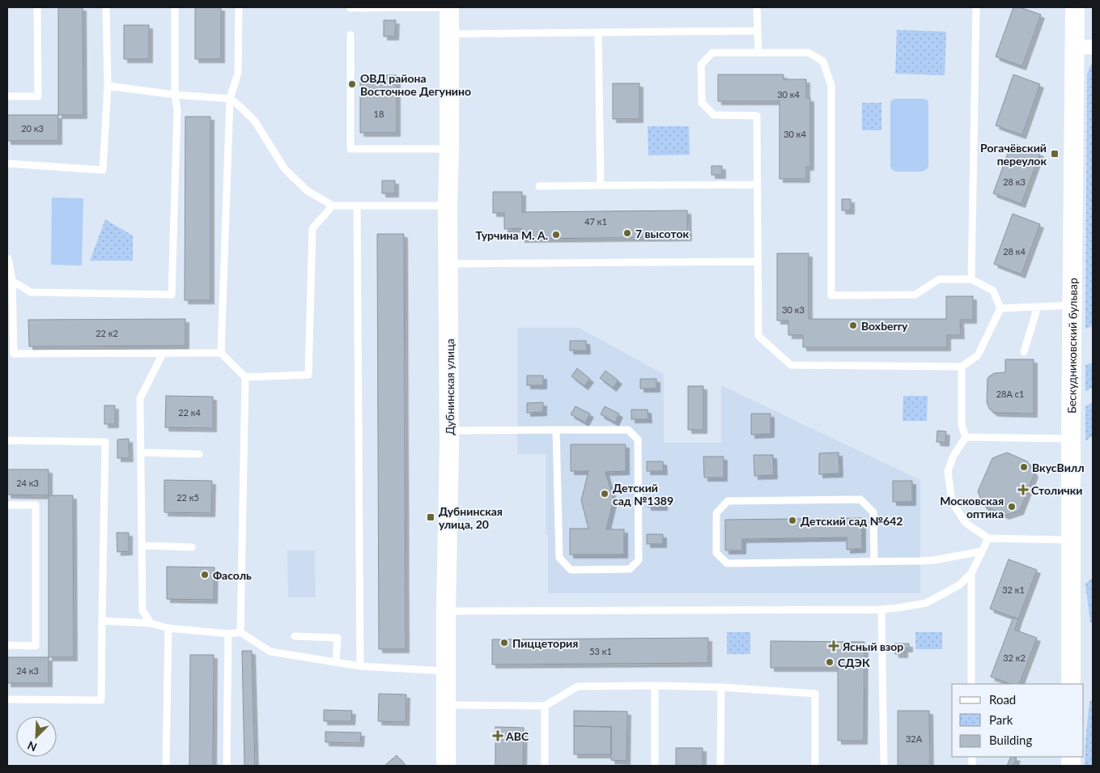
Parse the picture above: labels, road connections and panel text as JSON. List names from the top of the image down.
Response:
{
  "streets": {
    "main road": ["Бескудниковский бульвар", "Дубнинская улица"]
  },
  "places": {
    "other": [
      "ОВД района Восточное Дегунино",
      "7 высоток",
      "Турчина М. А.",
      "Boxberry",
      "ВкусВилл",
      "Детский сад №1389",
      "Московская оптика",
      "Детский сад №642",
      "Фасоль",
      "Пиццетория",
      "СДЭК"
    ],
    "transit": ["Рогачёвский переулок", "Дубнинская улица, 20"],
    "health": ["Столички", "Ясный взор", "ABC"]
  },
  "house_numbers": [
    "30 к4",
    "18",
    "20 к3",
    "30 к4",
    "28 к3",
    "47 к1",
    "28 к4",
    "30 к3",
    "22 к2",
    "28А с1",
    "22 к4",
    "24 к3",
    "22 к5",
    "32 к1",
    "53 к1",
    "32 к2",
    "24 к3",
    "32А"
  ],
  "legend": ["Road", "Park", "Building"],
  "north": "bottom left"
}
